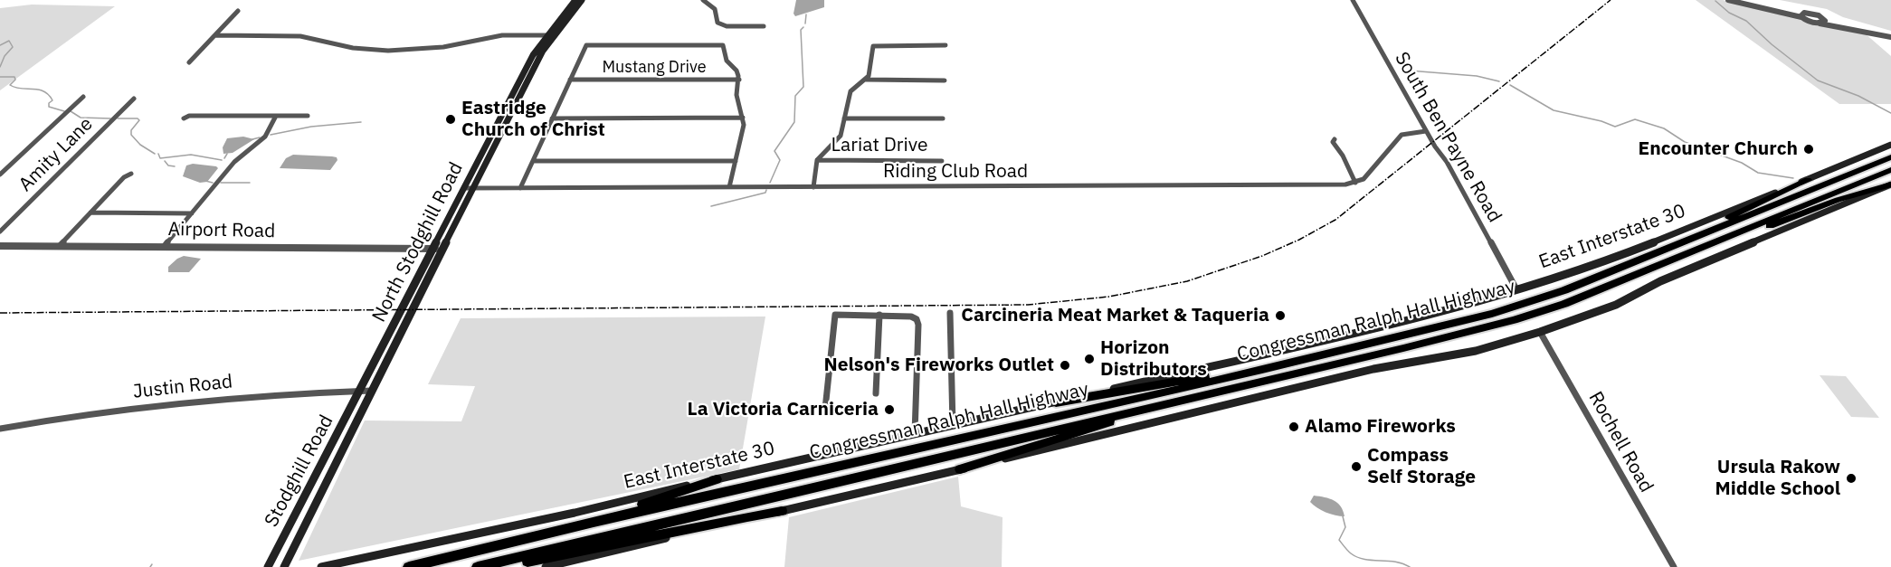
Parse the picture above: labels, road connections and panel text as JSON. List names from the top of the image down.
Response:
{
  "streets": {
    "highway": ["Congressman Ralph Hall Highway"],
    "main road": ["East Interstate 30", "North Stodghill Road", "Stodghill Road"],
    "street": [
      "Mustang Drive",
      "South Ben Payne Road",
      "Lariat Drive",
      "Amity Lane",
      "Riding Club Road",
      "Airport Road",
      "Justin Road",
      "Rochell Road"
    ]
  },
  "crossings": [
    ["South Ben Payne Road", "East Interstate 30"],
    ["Riding Club Road", "North Stodghill Road"],
    ["Airport Road", "North Stodghill Road"],
    ["North Stodghill Road", "Justin Road"],
    ["North Stodghill Road", "Stodghill Road"],
    ["Justin Road", "Stodghill Road"]
  ],
  "places": [
    "Eastridge Church of Christ",
    "Encounter Church",
    "Carcineria Meat Market & Taqueria",
    "Horizon Distributors",
    "Nelson's Fireworks Outlet",
    "La Victoria Carniceria",
    "Alamo Fireworks",
    "Compass Self Storage",
    "Ursula Rakow Middle School"
  ]
}
